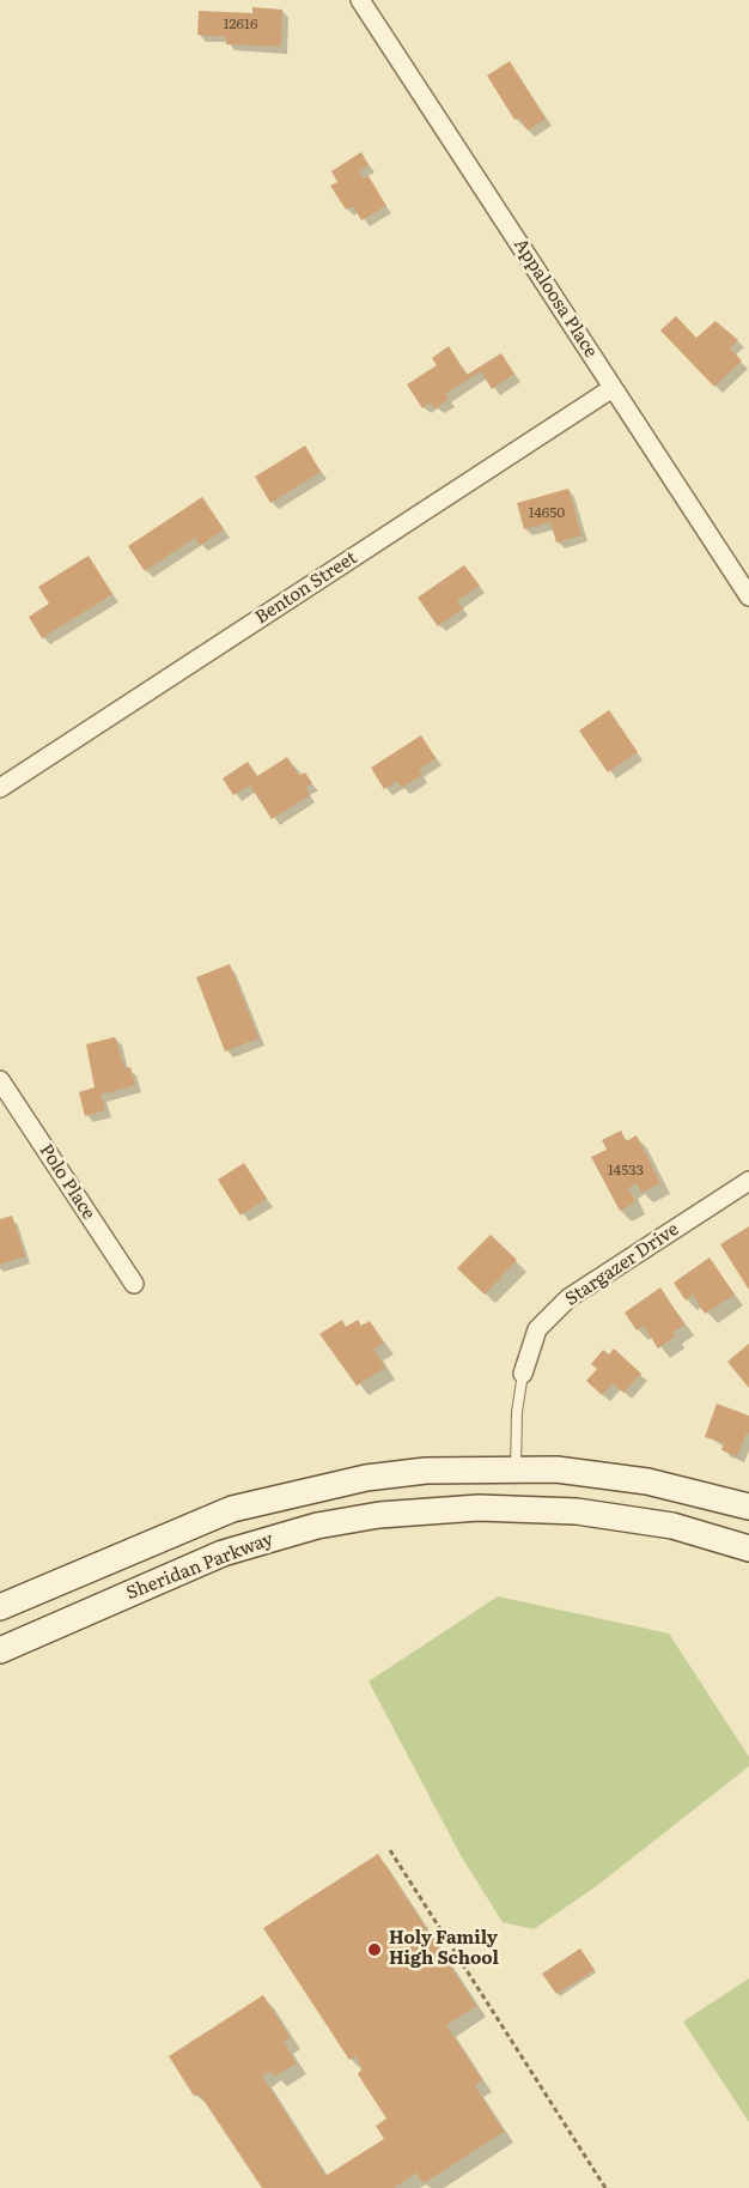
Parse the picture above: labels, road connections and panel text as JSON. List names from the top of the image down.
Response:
{
  "streets": {
    "main road": ["Sheridan Parkway"],
    "street": [
      "Appaloosa Place",
      "Benton Street",
      "Polo Place",
      "Stargazer Drive"
    ]
  },
  "crossings": [
    ["Appaloosa Place", "Benton Street"]
  ],
  "places": ["Holy Family High School"],
  "house_numbers": ["12616", "14650", "14533"]
}
